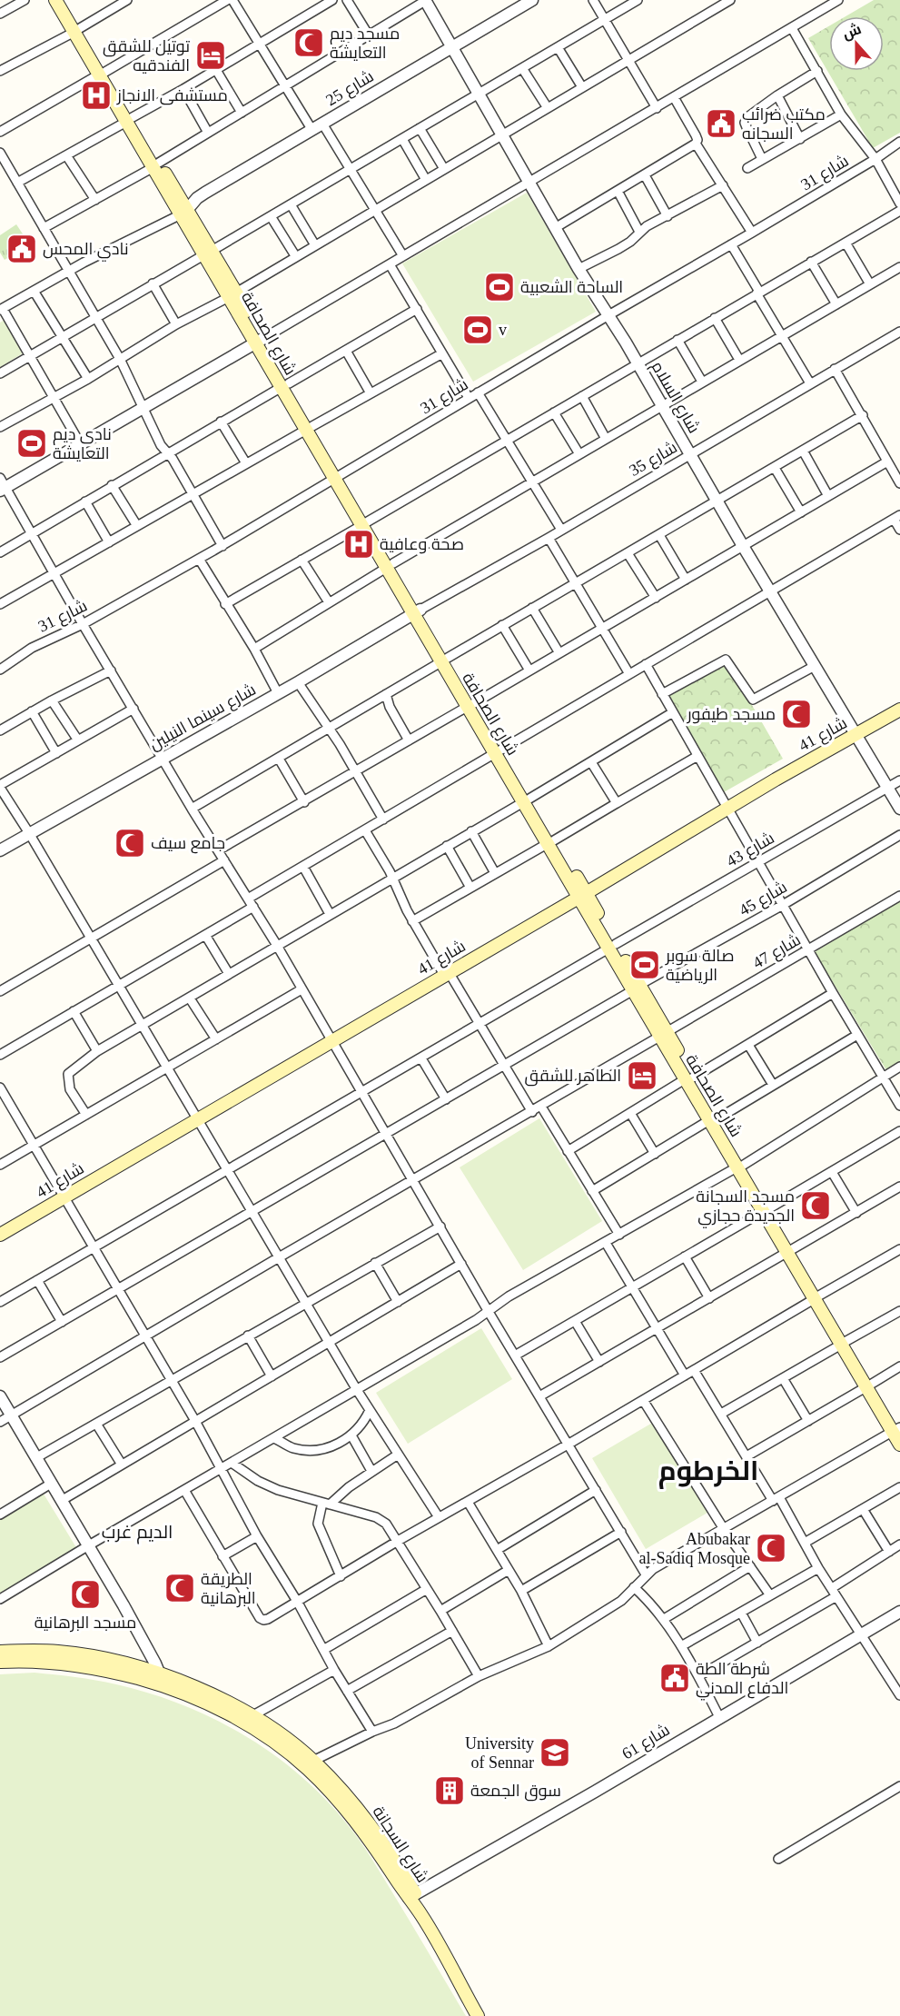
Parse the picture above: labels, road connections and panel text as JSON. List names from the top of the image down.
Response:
{
  "streets": {
    "main road": ["شارع الصحافة", "شارع 41", "شارع السجانة"],
    "street": [
      "شارع 25",
      "شارع 31",
      "شارع السلام",
      "شارع 35",
      "شارع سينما النيلين",
      "شارع 43",
      "شارع 45",
      "شارع 47",
      "شارع 61"
    ]
  },
  "crossings": [
    ["شارع 25", "شارع الصحافة"],
    ["شارع 25", "شارع السلام"],
    ["شارع 31", "شارع الصحافة"],
    ["شارع 31", "شارع السلام"],
    ["شارع الصحافة", "شارع 35"],
    ["شارع الصحافة", "شارع سينما النيلين"],
    ["شارع الصحافة", "شارع 41"],
    ["شارع الصحافة", "شارع 43"],
    ["شارع الصحافة", "شارع 45"],
    ["شارع الصحافة", "شارع 47"],
    ["شارع السلام", "شارع 35"],
    ["شارع السلام", "شارع 41"],
    ["شارع السلام", "شارع 43"],
    ["شارع 35", "شارع سينما النيلين"],
    ["شارع 61", "شارع السجانة"]
  ],
  "districts": ["الخرطوم", "الديم غرب"],
  "places": {
    "mosque": [
      "مسجد ديم التعايشة",
      "مسجد طيفور",
      "جامع سيف",
      "مسجد السجانة الجديدة حجازي",
      "Abubakar al-Sadiq Mosque",
      "الطريقة البرهانية",
      "مسجد البرهانية"
    ],
    "hotel": ["توتيل للشقق الفندقيه", "الطاهر للشقق"],
    "hospital": ["مستشفى الانجاز", "صحة وعافية"],
    "public building": ["مكتب ضرائب السجانه", "نادي المحس", "شرطة الطة الدفاع المدني"],
    "sports": [
      "الساحة الشعبية",
      "v",
      "نادى ديم التعايشة",
      "صالة سوبر الرياضية"
    ],
    "school or university": ["University of Sennar"],
    "building": ["سوق الجمعة"]
  },
  "north": "top"
}
